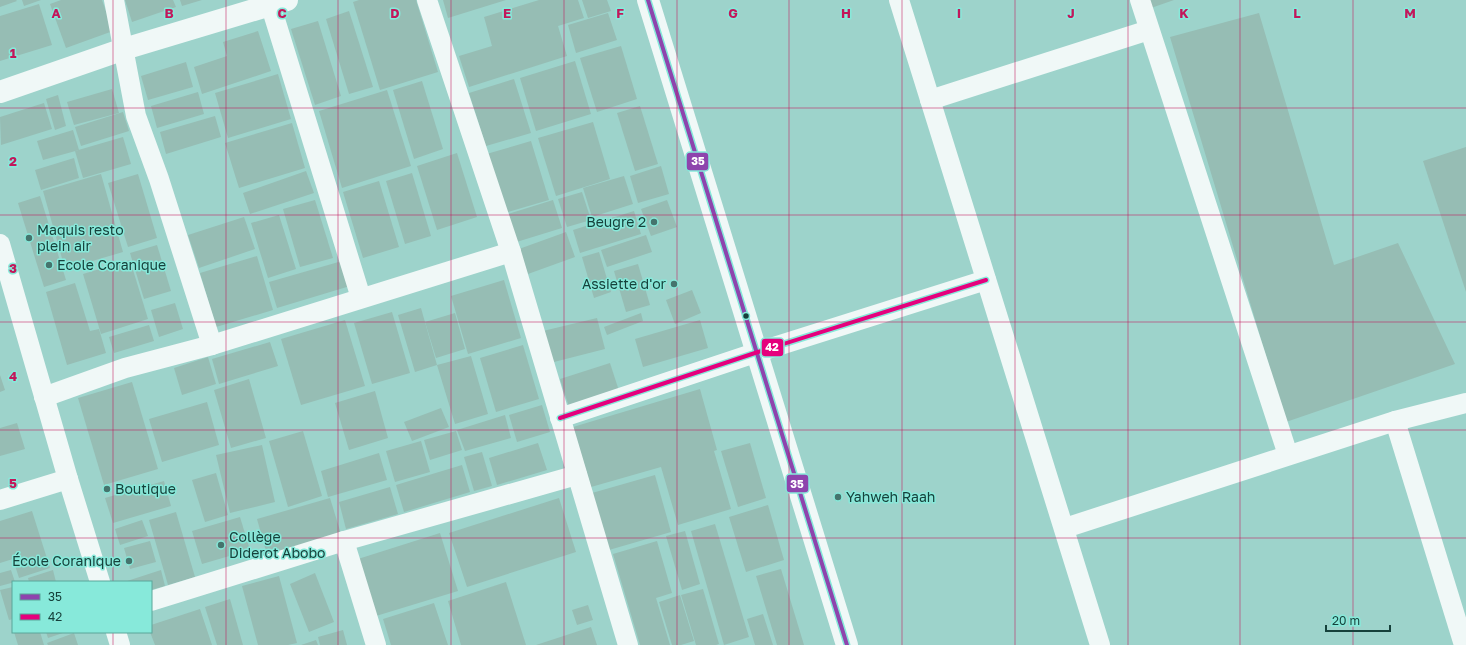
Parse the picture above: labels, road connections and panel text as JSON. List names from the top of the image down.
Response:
{
  "places": [
    "Beugre 2",
    "Maquis resto plein air",
    "Ecole Coranique",
    "Assiette d'or",
    "Boutique",
    "Yahweh Raah",
    "Collège Diderot Abobo",
    "École Coranique"
  ],
  "lines": ["transit line 35", "transit line 42"],
  "legend": ["35", "42"],
  "scale_bar": "20 m",
  "grid": {
    "columns": [
      "A",
      "B",
      "C",
      "D",
      "E",
      "F",
      "G",
      "H",
      "I",
      "J",
      "K",
      "L",
      "M"
    ],
    "rows": [
      "1",
      "2",
      "3",
      "4",
      "5"
    ]
  }
}
